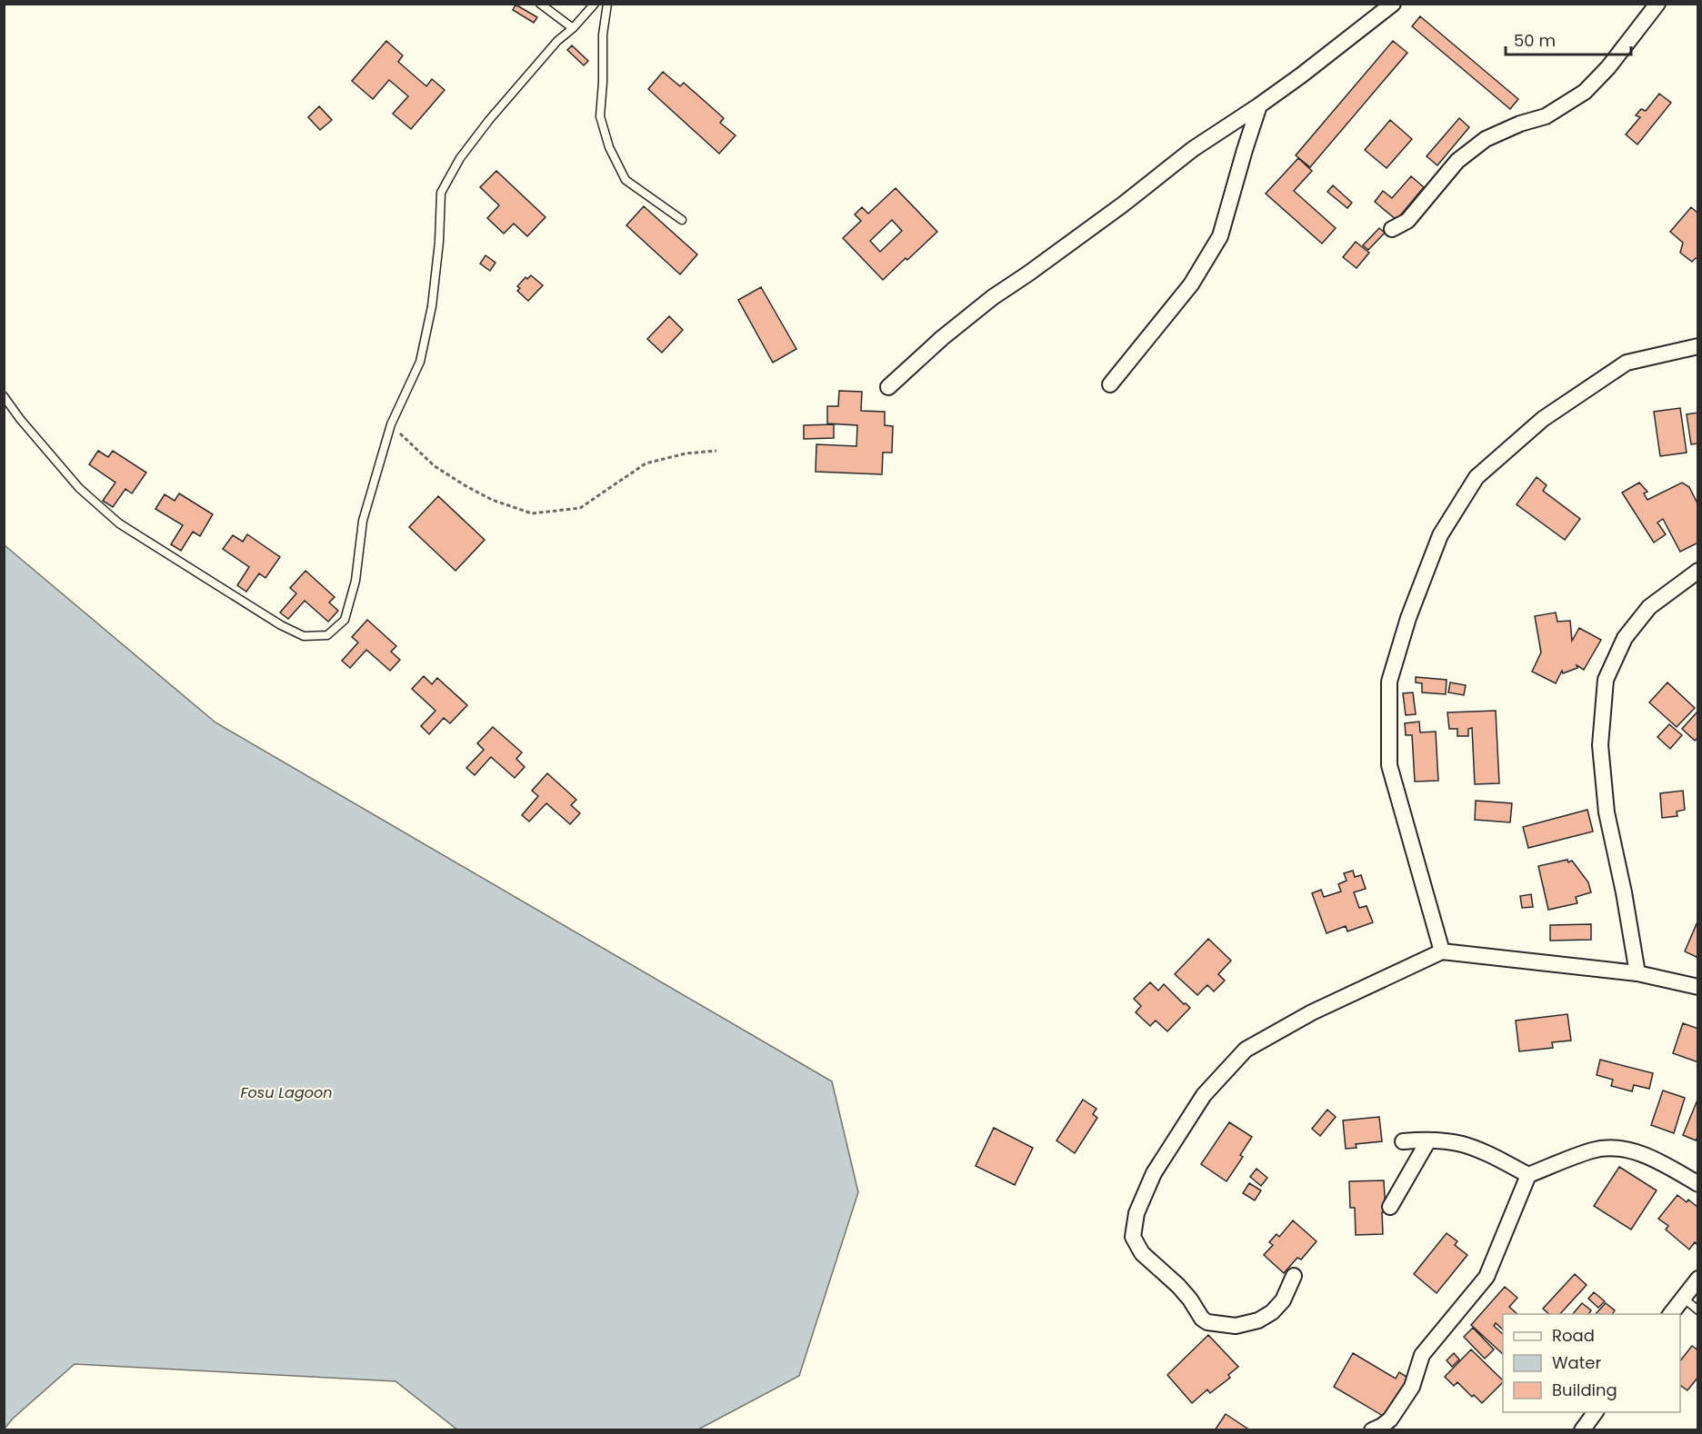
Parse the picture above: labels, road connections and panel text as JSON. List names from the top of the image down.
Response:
{
  "water": ["Fosu Lagoon"],
  "legend": ["Road", "Water", "Building"],
  "scale_bar": "50 m"
}
